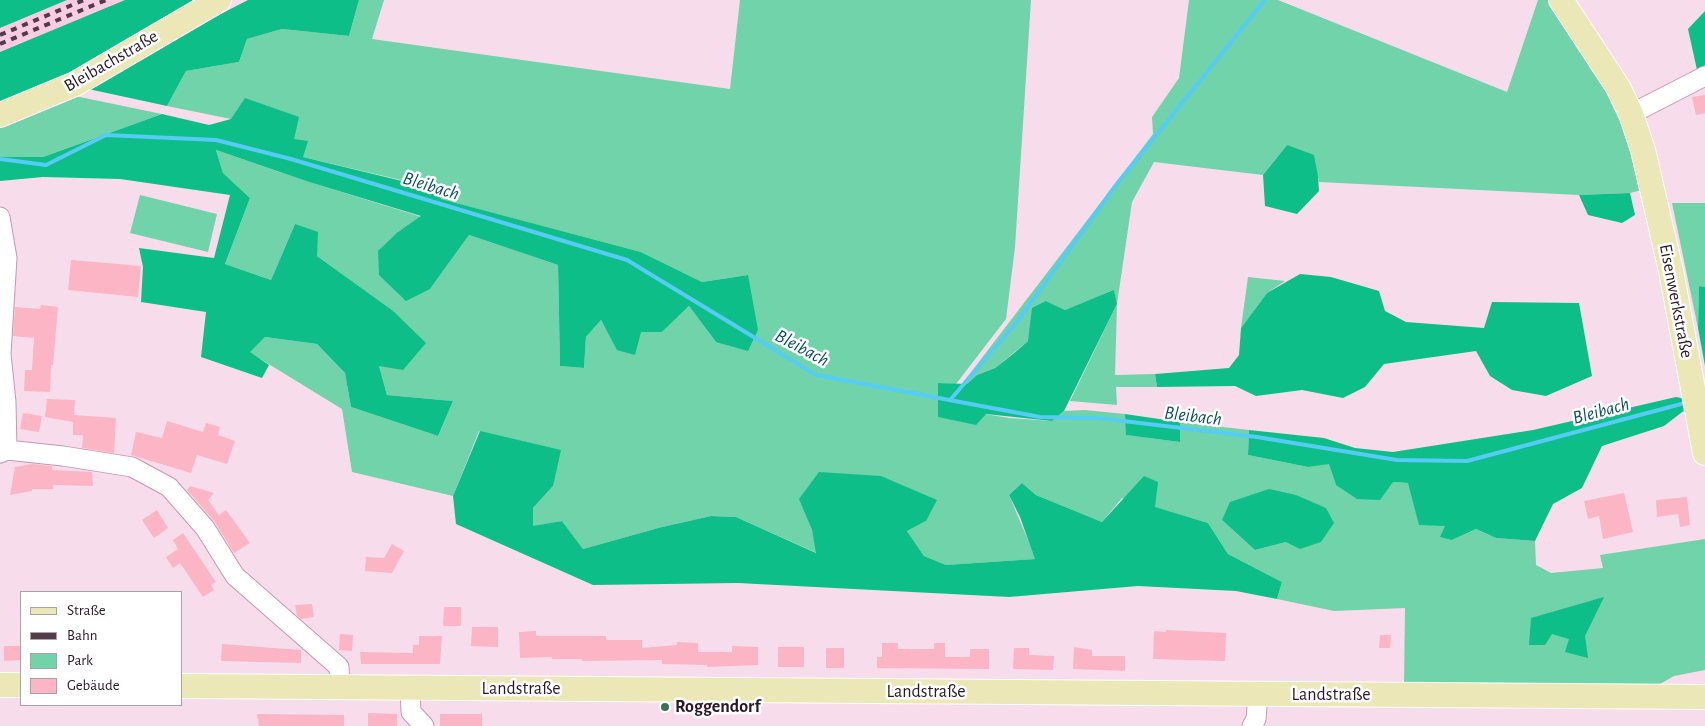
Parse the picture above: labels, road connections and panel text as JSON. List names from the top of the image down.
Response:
{
  "streets": {
    "main road": ["Bleibachstraße", "Eisenwerkstraße", "Landstraße"]
  },
  "water": ["Bleibach"],
  "places": ["Roggendorf"],
  "legend": [
    "Straße",
    "Bahn",
    "Park",
    "Gebäude"
  ]
}
